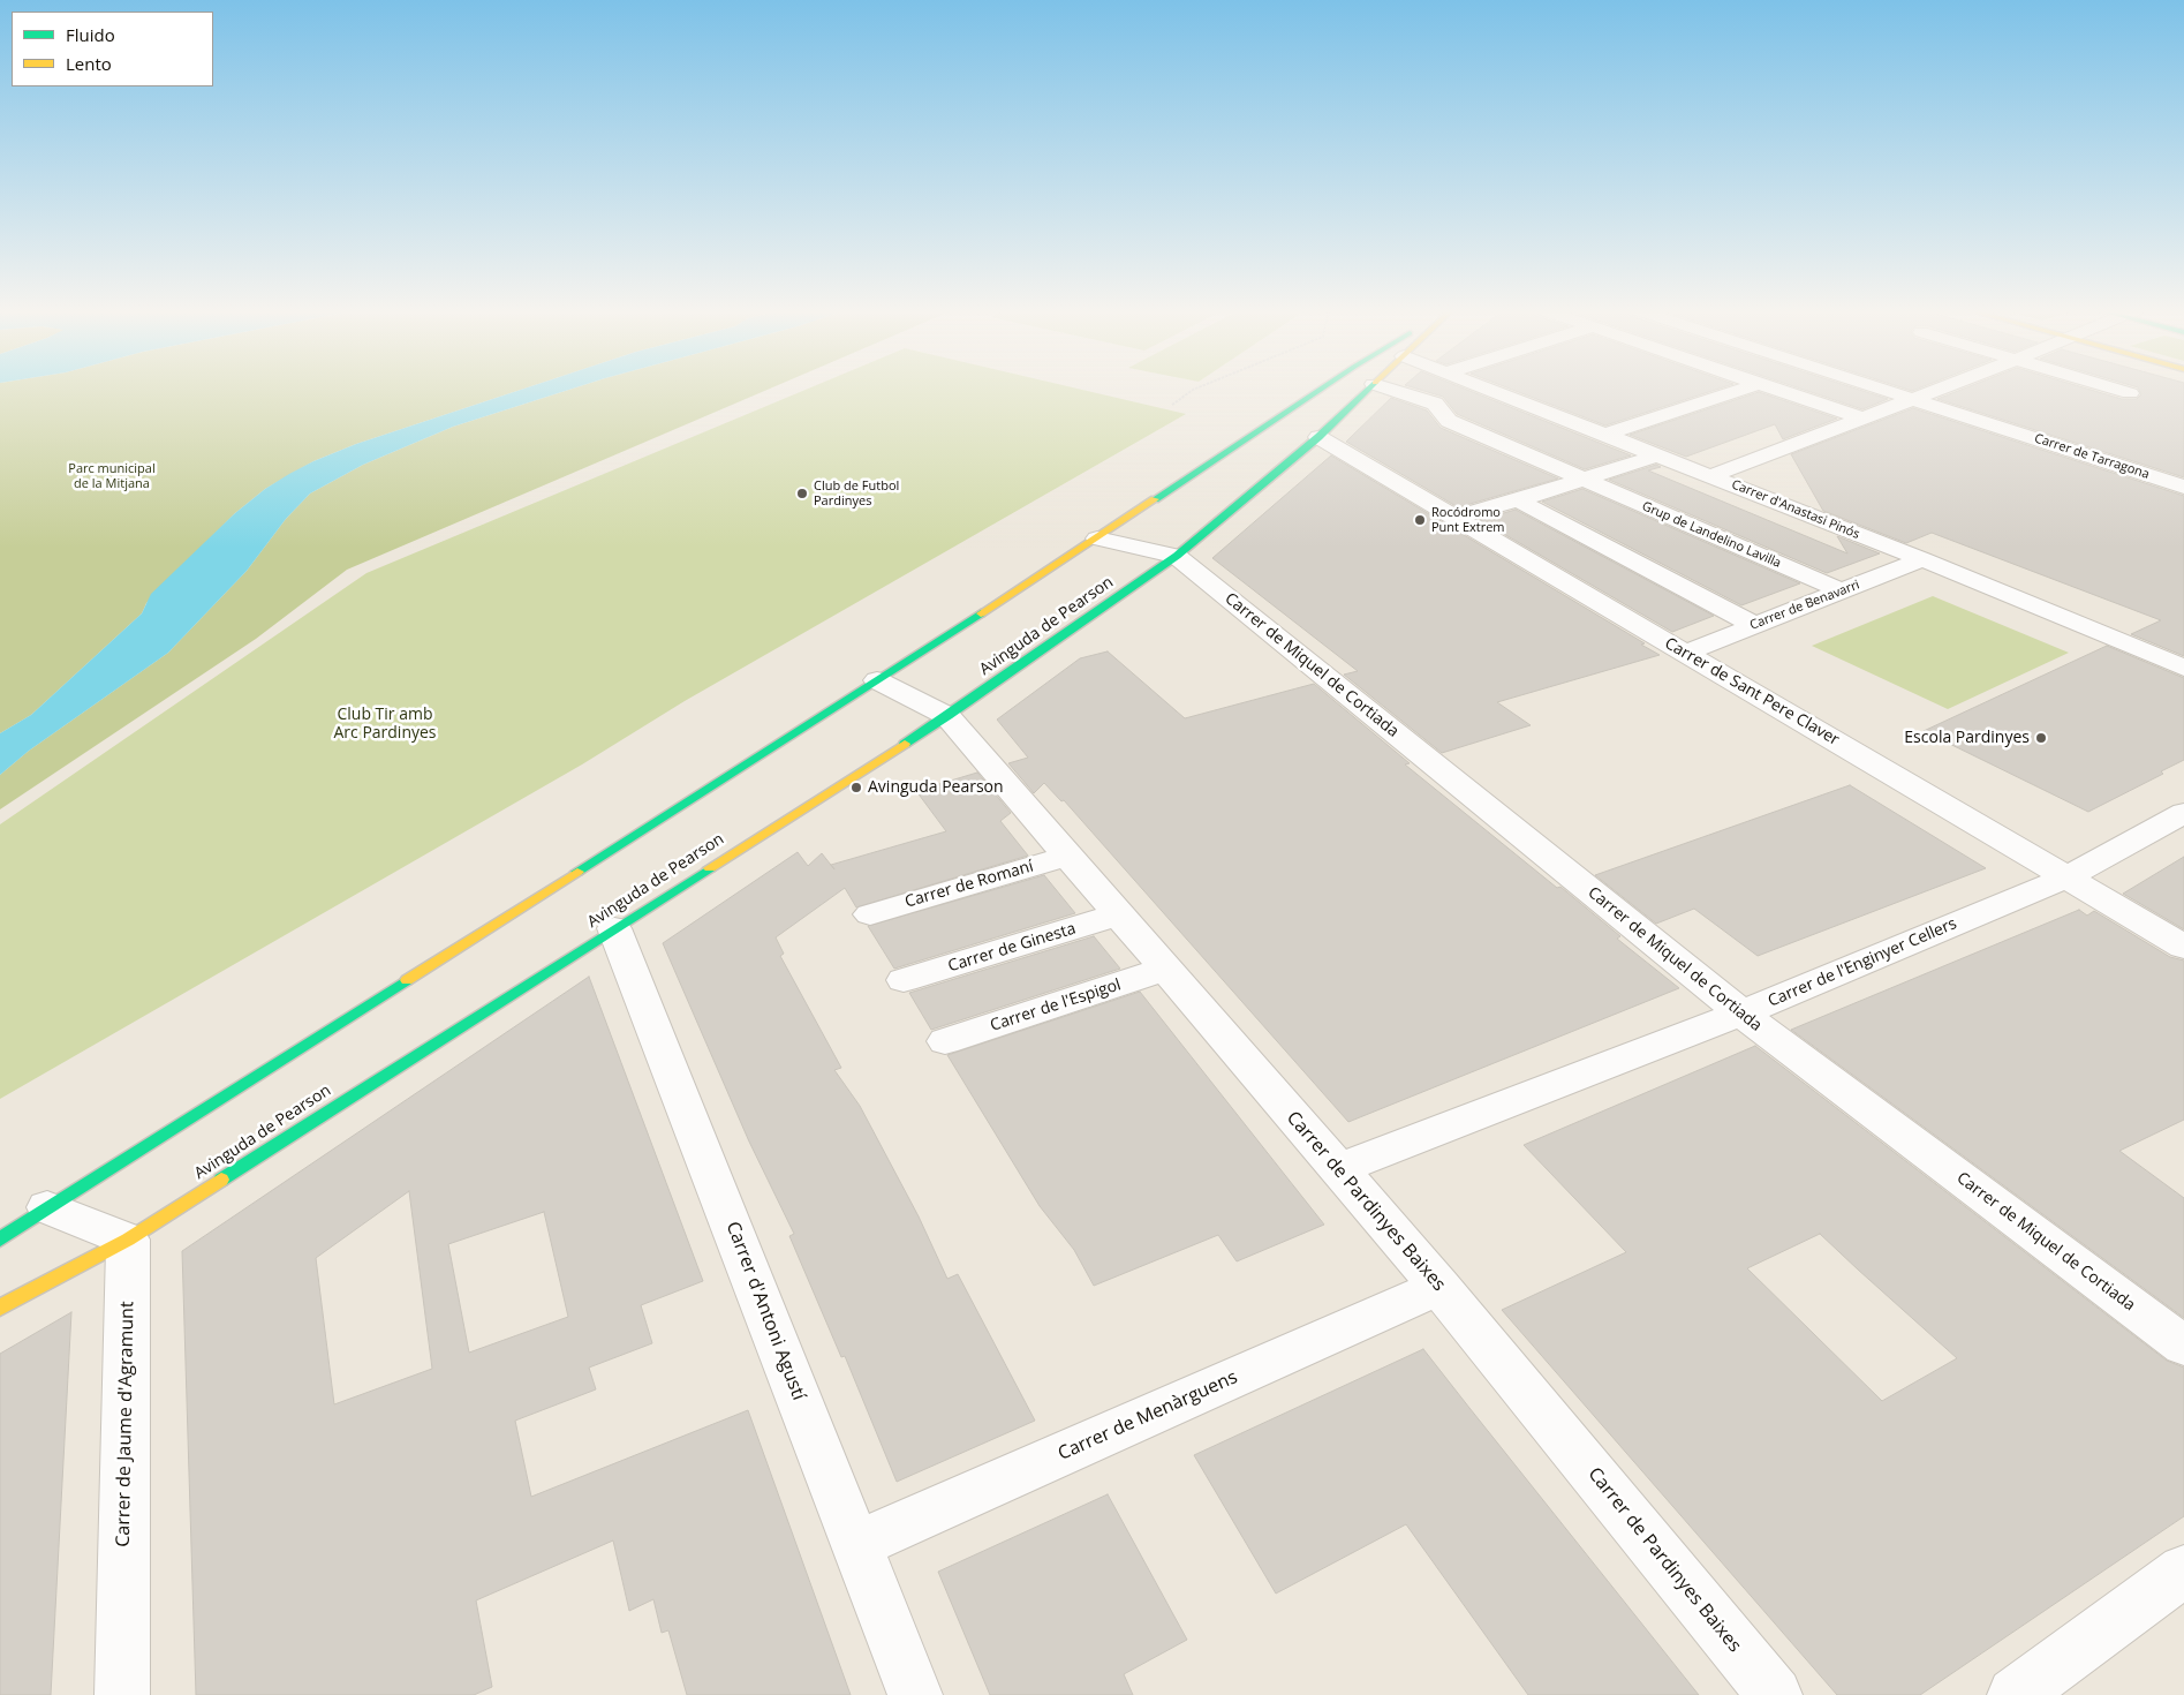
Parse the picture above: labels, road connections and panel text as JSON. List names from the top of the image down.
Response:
{
  "streets": {
    "street": [
      "Carrer de Tarragona",
      "Carrer d'Anastasi Pinós",
      "Grup de Landelino Lavilla",
      "Carrer de Benavarri",
      "Avinguda de Pearson",
      "Carrer de Miquel de Cortiada",
      "Carrer de Sant Pere Claver",
      "Carrer de Romaní",
      "Carrer de Ginesta",
      "Carrer de l'Enginyer Cellers",
      "Carrer de l'Espigol",
      "Carrer de Pardinyes Baixes",
      "Carrer d'Antoni Agustí",
      "Carrer de Menàrguens",
      "Carrer de Jaume d'Agramunt"
    ]
  },
  "crossings": [
    ["Carrer d'Anastasi Pinós", "Carrer de Benavarri"],
    ["Grup de Landelino Lavilla", "Carrer de Benavarri"],
    ["Carrer de Benavarri", "Carrer de Sant Pere Claver"],
    ["Avinguda de Pearson", "Carrer de Miquel de Cortiada"],
    ["Avinguda de Pearson", "Carrer de Sant Pere Claver"],
    ["Avinguda de Pearson", "Carrer de Pardinyes Baixes"],
    ["Avinguda de Pearson", "Carrer d'Antoni Agustí"],
    ["Avinguda de Pearson", "Carrer de Jaume d'Agramunt"],
    ["Carrer de Miquel de Cortiada", "Carrer de l'Enginyer Cellers"],
    ["Carrer de Sant Pere Claver", "Carrer de l'Enginyer Cellers"],
    ["Carrer de Romaní", "Carrer de Pardinyes Baixes"],
    ["Carrer de Ginesta", "Carrer de Pardinyes Baixes"],
    ["Carrer de l'Enginyer Cellers", "Carrer de Pardinyes Baixes"],
    ["Carrer de l'Espigol", "Carrer de Pardinyes Baixes"],
    ["Carrer de Pardinyes Baixes", "Carrer de Menàrguens"],
    ["Carrer d'Antoni Agustí", "Carrer de Menàrguens"]
  ],
  "parks": ["Parc municipal de la Mitjana", "Club Tir amb Arc Pardinyes"],
  "places": [
    "Club de Futbol Pardinyes",
    "Rocódromo Punt Extrem",
    "Escola Pardinyes",
    "Avinguda Pearson"
  ],
  "legend": ["Fluido", "Lento"]
}
